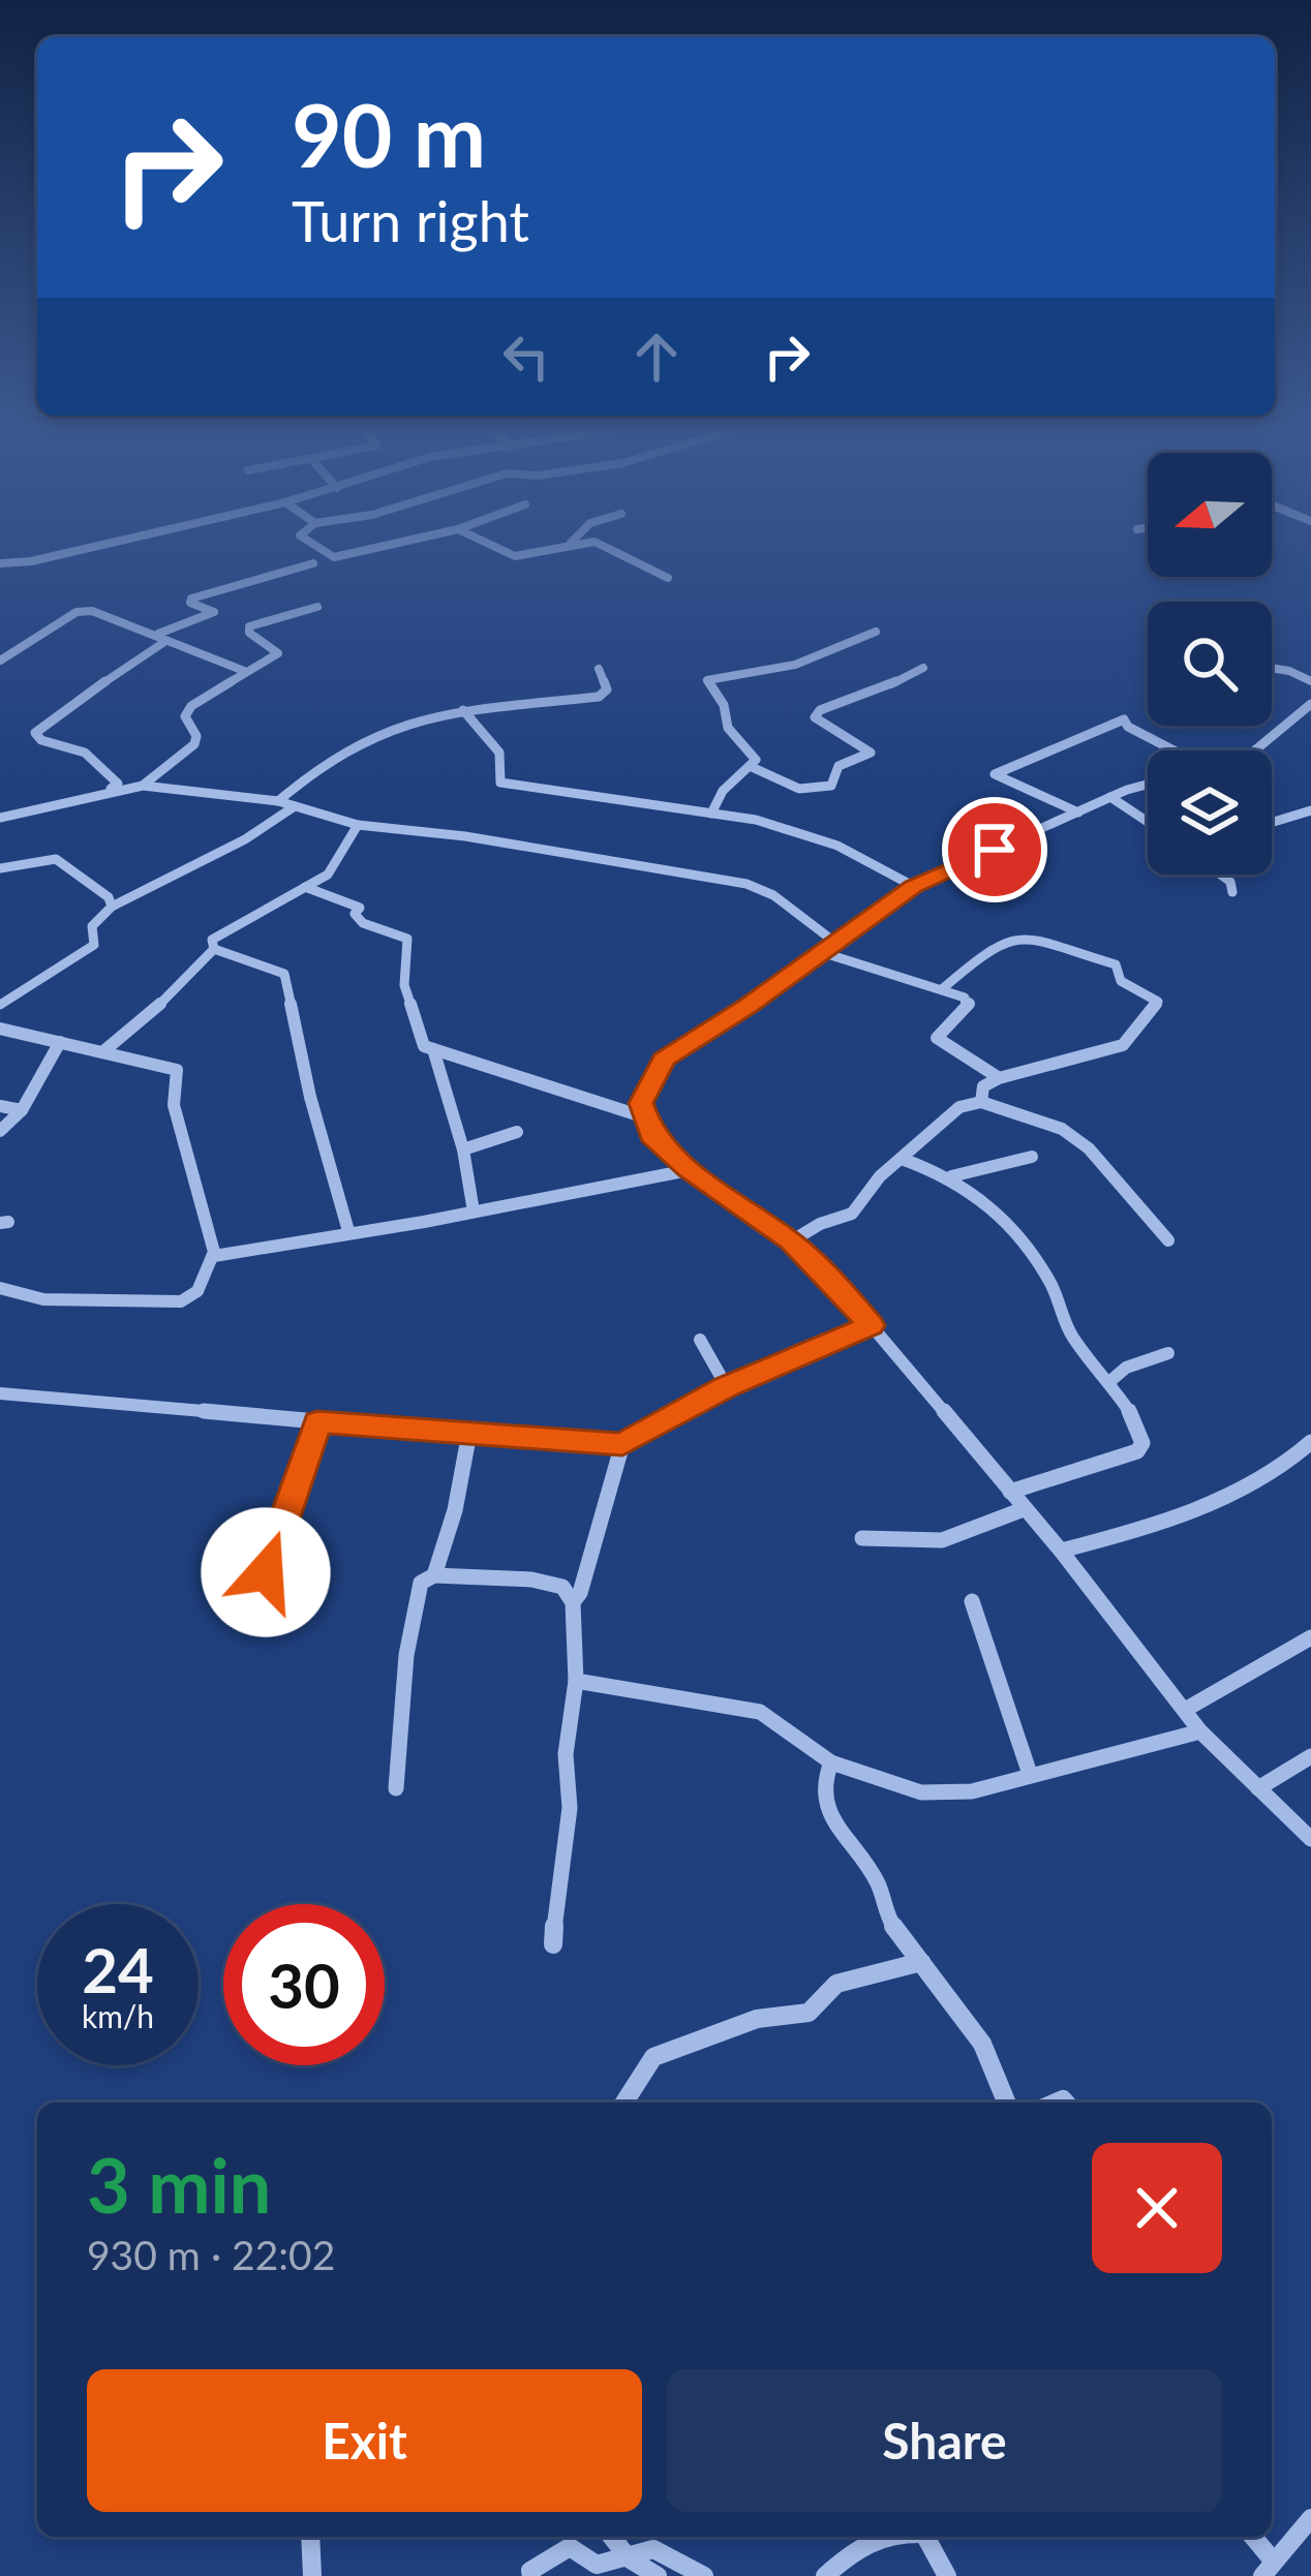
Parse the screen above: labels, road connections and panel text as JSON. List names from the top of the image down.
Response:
{
  "north": "left",
  "page": {
    "turn": ["90 m", "Turn right"],
    "speed": "24 km/h",
    "limit": "30",
    "heading": ["3 min", "930 m · 22:02"],
    "buttons": ["Exit", "Share"]
  }
}
